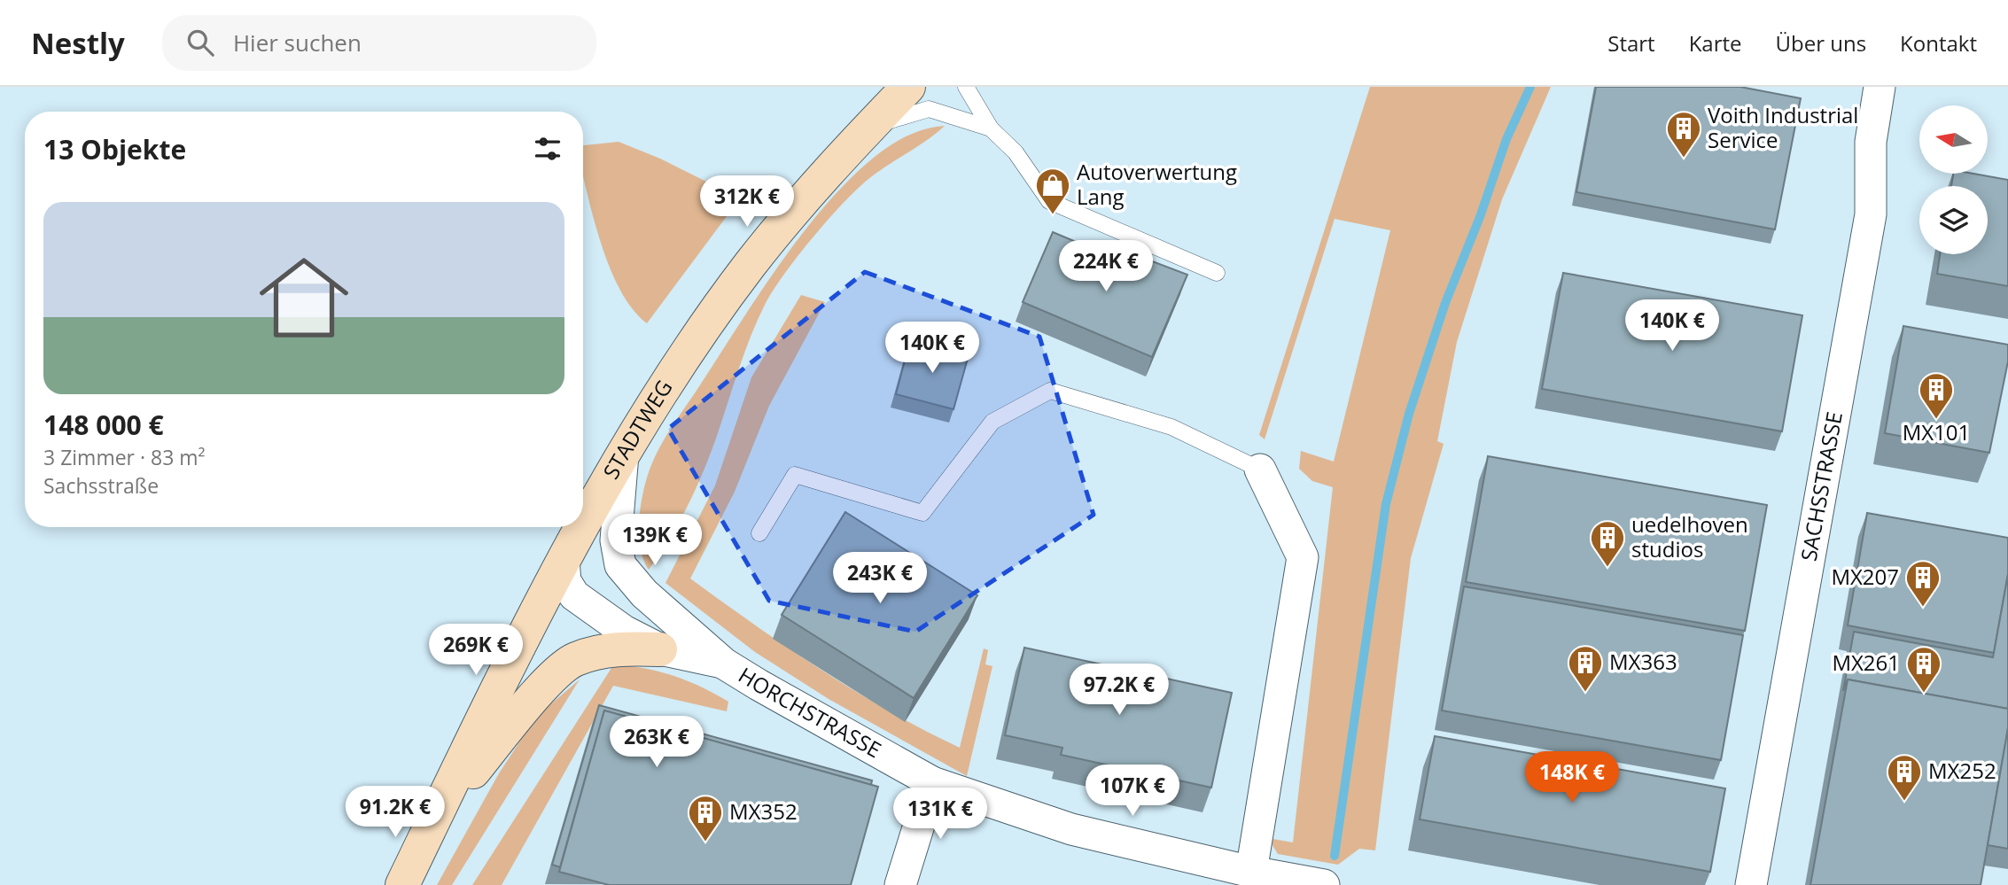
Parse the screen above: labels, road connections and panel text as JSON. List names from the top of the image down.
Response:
{
  "streets": {
    "main road": ["STADTWEG"],
    "street": ["SACHSSTRASSE", "HORCHSTRASSE"]
  },
  "crossings": [
    ["STADTWEG", "HORCHSTRASSE"]
  ],
  "places": {
    "building": [
      "Voith Industrial Service",
      "MX101",
      "uedelhoven studios",
      "MX207",
      "MX363",
      "MX261",
      "MX252",
      "MX352"
    ],
    "shop": ["Autoverwertung Lang"]
  },
  "north": "left",
  "page": {
    "header": "Nestly",
    "search": "Hier suchen",
    "nav": [
      "Start",
      "Karte",
      "Über uns",
      "Kontakt"
    ],
    "heading": "13 Objekte",
    "price": [
      "312K €",
      "224K €",
      "140K €",
      "140K €",
      "139K €",
      "243K €",
      "269K €",
      "97.2K €",
      "263K €",
      "148K €",
      "107K €",
      "91.2K €",
      "131K €"
    ],
    "list": [
      {
        "name": "148 000 €",
        "note": "3 Zimmer · 83 m² · Sachsstraße"
      }
    ]
  }
}
